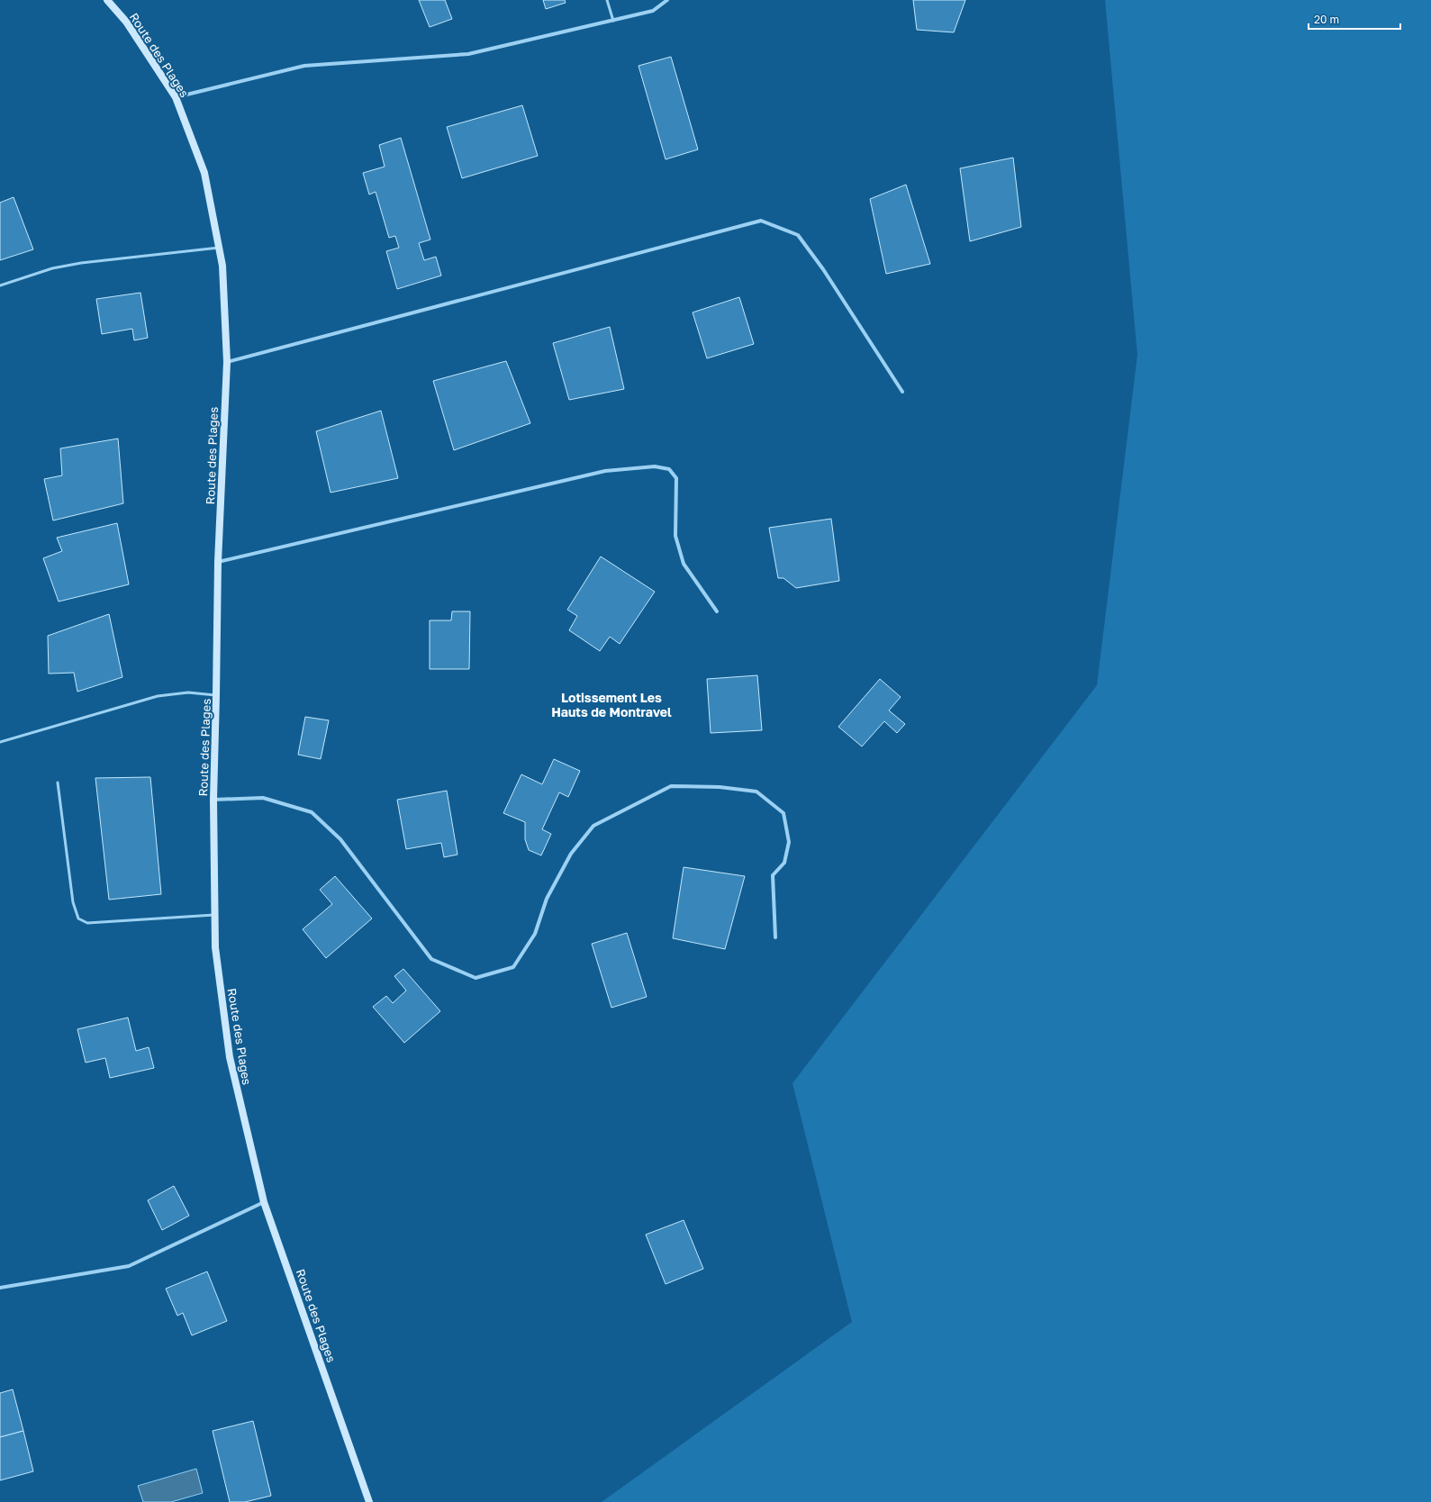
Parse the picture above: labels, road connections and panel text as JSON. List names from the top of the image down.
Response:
{
  "streets": {
    "street": ["Route des Plages"]
  },
  "districts": ["Lotissement Les Hauts de Montravel"],
  "scale_bar": "20 m"
}
